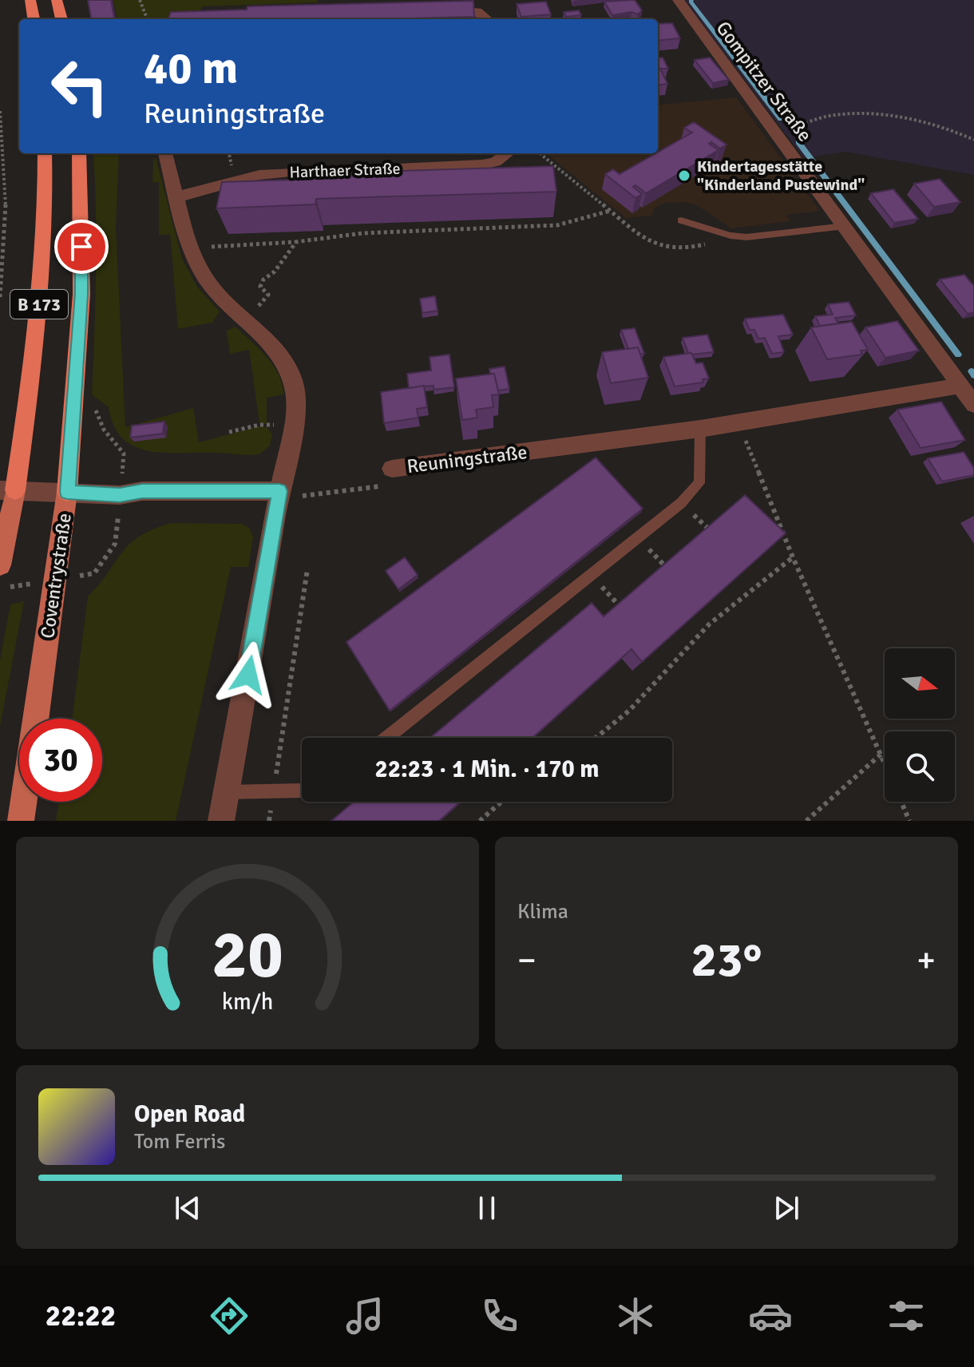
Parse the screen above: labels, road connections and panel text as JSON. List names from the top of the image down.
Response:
{
  "streets": {
    "highway": ["B 173", "Coventrystraße"],
    "street": ["Gompitzer Straße", "Harthaer Straße", "Reuningstraße"]
  },
  "crossings": [
    ["Gompitzer Straße", "Reuningstraße"]
  ],
  "places": ["Kindertagesstätte \"Kinderland Pustewind\""],
  "north": "right",
  "page": {
    "turn": ["40 m", "Reuningstraße"],
    "limit": "30",
    "trip": "22:23 · 1 Min. · 170 m",
    "tile": "Klima",
    "heat": ["−", "23°", "+"],
    "song": ["Open Road", "Tom Ferris"],
    "tabs": "22:22",
    "gauge": ["20", "km/h"]
  }
}
